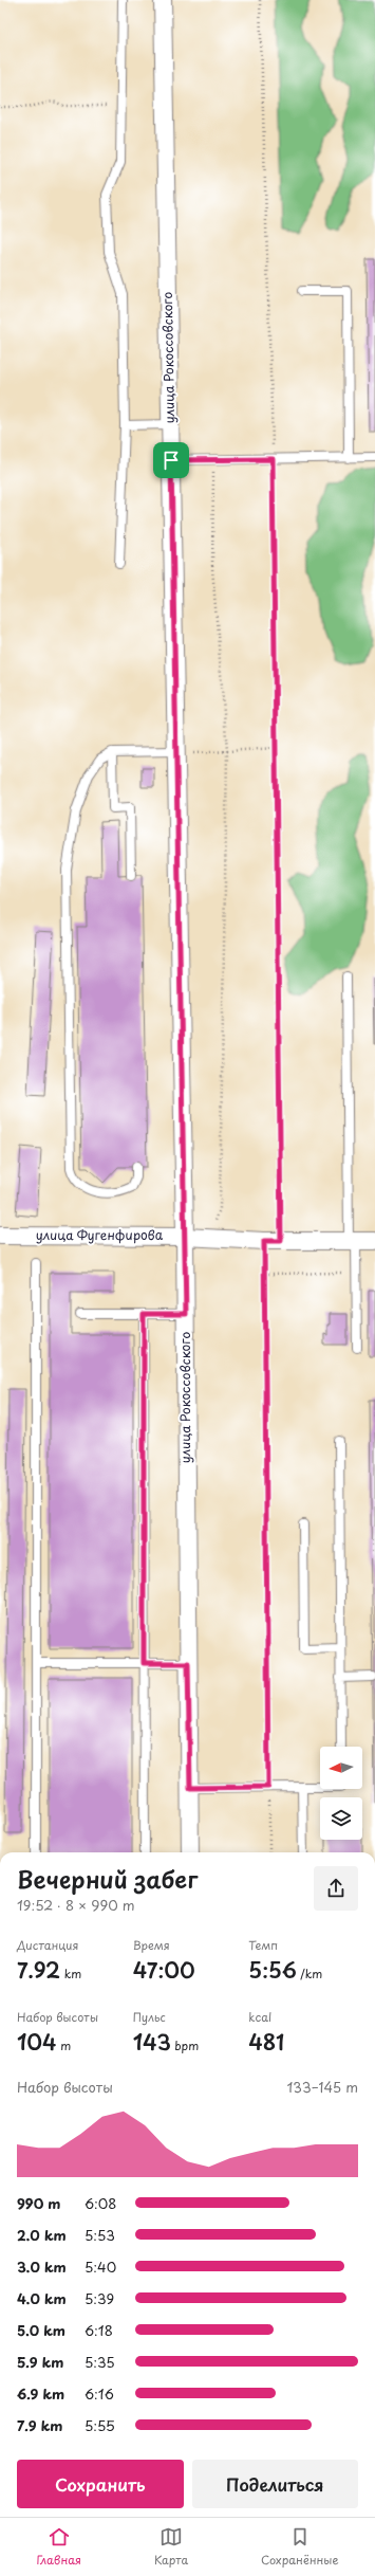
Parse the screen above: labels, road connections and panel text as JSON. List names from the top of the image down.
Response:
{
  "streets": {
    "street": ["улица Рокоссовского", "улица Фугенфирова"]
  },
  "crossings": [
    ["улица Рокоссовского", "улица Фугенфирова"]
  ],
  "north": "left",
  "page": {
    "heading": ["Вечерний забег", "19:52 · 8 × 990 m"],
    "stats": [
      ["Дистанция", "7.92 km"],
      ["Время", "47:00"],
      ["Темп", "5:56 /km"],
      ["Набор высоты", "104 m"],
      ["Пульс", "143 bpm"],
      ["kcal", "481"]
    ],
    "chart": ["Набор высоты", "133–145 m"],
    "list": [
      {
        "name": "990 m",
        "note": "6:08"
      },
      {
        "name": "2.0 km",
        "note": "5:53"
      },
      {
        "name": "3.0 km",
        "note": "5:40"
      },
      {
        "name": "4.0 km",
        "note": "5:39"
      },
      {
        "name": "5.0 km",
        "note": "6:18"
      },
      {
        "name": "5.9 km",
        "note": "5:35"
      },
      {
        "name": "6.9 km",
        "note": "6:16"
      },
      {
        "name": "7.9 km",
        "note": "5:55"
      }
    ],
    "buttons": ["Сохранить", "Поделиться"],
    "tabs": ["Главная", "Карта", "Сохранённые"]
  }
}
